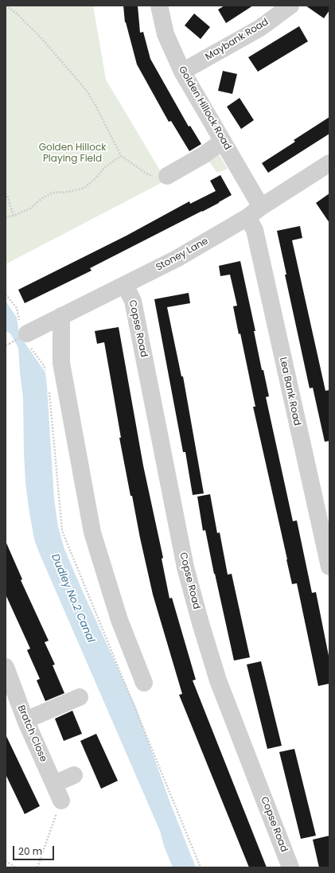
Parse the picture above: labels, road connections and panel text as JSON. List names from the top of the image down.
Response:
{
  "streets": {
    "street": [
      "Maybank Road",
      "Golden Hillock Road",
      "Stoney Lane",
      "Copse Road",
      "Lea Bank Road",
      "Bratch Close"
    ]
  },
  "crossings": [
    ["Maybank Road", "Golden Hillock Road"],
    ["Golden Hillock Road", "Stoney Lane"],
    ["Stoney Lane", "Copse Road"],
    ["Stoney Lane", "Lea Bank Road"]
  ],
  "water": ["Dudley No.2 Canal"],
  "parks": ["Golden Hillock Playing Field"],
  "scale_bar": "20 m"
}
